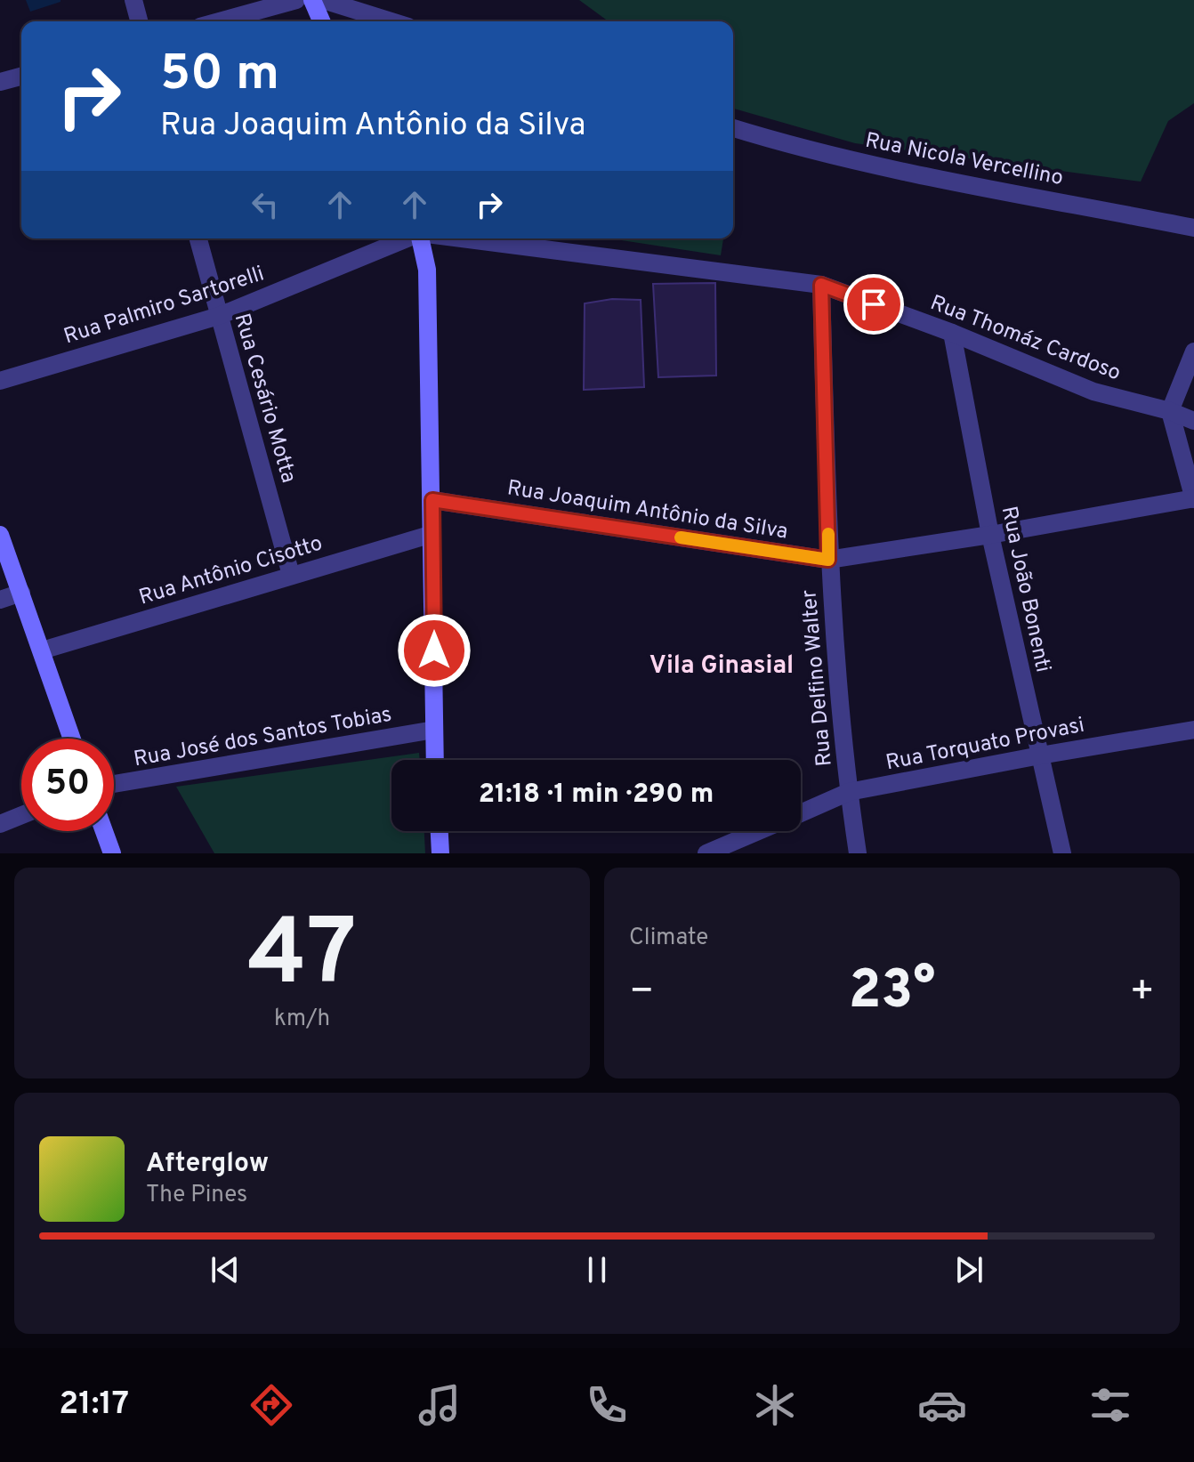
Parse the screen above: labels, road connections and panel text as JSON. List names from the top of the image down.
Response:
{
  "streets": {
    "street": [
      "Rua Nicola Vercellino",
      "Rua Palmiro Sartorelli",
      "Rua Thomáz Cardoso",
      "Rua Cesário Motta",
      "Rua Joaquim Antônio da Silva",
      "Rua Antônio Cisotto",
      "Rua João Bonenti",
      "Rua Delfino Walter",
      "Rua José dos Santos Tobias",
      "Rua Torquato Provasi"
    ]
  },
  "crossings": [
    ["Rua Palmiro Sartorelli", "Rua Cesário Motta"],
    ["Rua Thomáz Cardoso", "Rua João Bonenti"],
    ["Rua Thomáz Cardoso", "Rua Delfino Walter"],
    ["Rua Cesário Motta", "Rua Antônio Cisotto"],
    ["Rua Joaquim Antônio da Silva", "Rua João Bonenti"],
    ["Rua Joaquim Antônio da Silva", "Rua Delfino Walter"],
    ["Rua João Bonenti", "Rua Torquato Provasi"],
    ["Rua Delfino Walter", "Rua Torquato Provasi"]
  ],
  "districts": ["Vila Ginasial"],
  "page": {
    "turn": ["50 m", "Rua Joaquim Antônio da Silva"],
    "limit": "50",
    "trip": "21:18 · 1 min · 290 m",
    "tile": [
      ["47", "km/h"],
      "Climate"
    ],
    "heat": ["−", "23°", "+"],
    "song": ["Afterglow", "The Pines"],
    "tabs": "21:17"
  }
}
